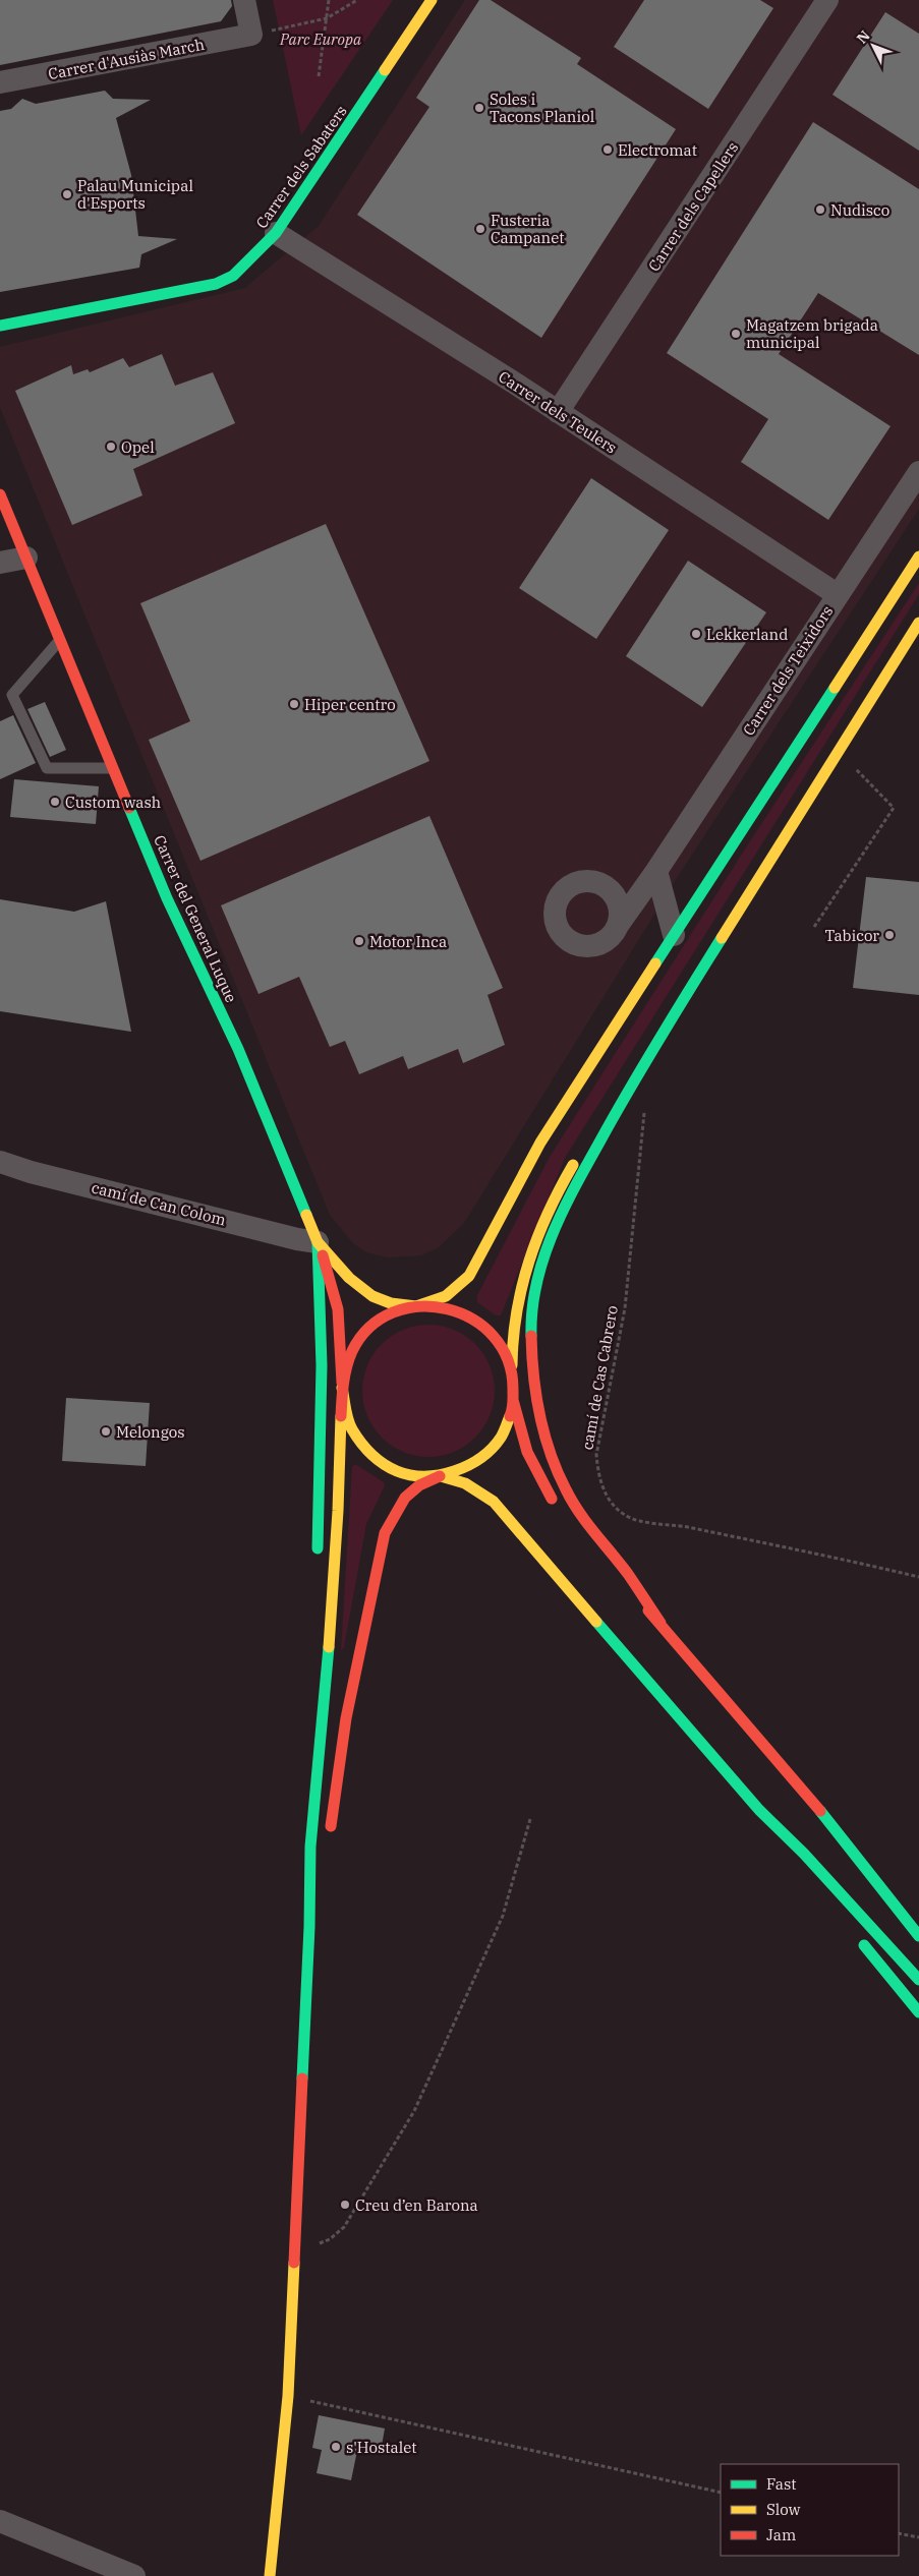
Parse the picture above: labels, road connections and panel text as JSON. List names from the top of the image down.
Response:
{
  "streets": {
    "main road": ["Carrer dels Sabaters", "Carrer del General Luque"],
    "street": [
      "Carrer d'Ausiàs March",
      "Carrer dels Capellers",
      "Carrer dels Teulers",
      "Carrer dels Teixidors",
      "camí de Can Colom"
    ],
    "path": ["camí de Cas Cabrero"]
  },
  "crossings": [
    ["Carrer dels Sabaters", "Carrer dels Teulers"],
    ["Carrer dels Capellers", "Carrer dels Teulers"],
    ["Carrer dels Teulers", "Carrer dels Teixidors"],
    ["Carrer del General Luque", "camí de Can Colom"]
  ],
  "parks": ["Parc Europa"],
  "places": [
    "Soles i Tacons Planiol",
    "Electromat",
    "Palau Municipal d'Esports",
    "Nudisco",
    "Fusteria Campanet",
    "Magatzem brigada municipal",
    "Opel",
    "Lekkerland",
    "Hiper centro",
    "Custom wash",
    "Tabicor",
    "Motor Inca",
    "Melongos",
    "Creu d’en Barona",
    "s'Hostalet"
  ],
  "legend": ["Fast", "Slow", "Jam"],
  "north": "top left"
}
